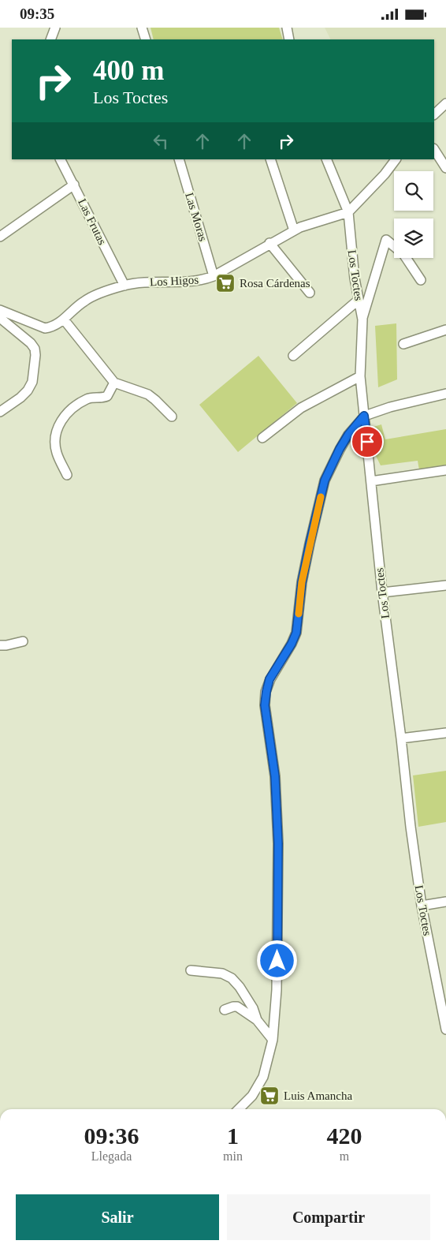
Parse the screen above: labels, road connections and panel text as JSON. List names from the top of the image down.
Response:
{
  "streets": {
    "street": [
      "Las Moras",
      "Las Frutas",
      "Los Toctes",
      "Los Higos"
    ]
  },
  "crossings": [
    ["Las Moras", "Los Higos"],
    ["Las Frutas", "Los Higos"],
    ["Los Toctes", "Los Higos"]
  ],
  "places": {
    "supermarket": ["Rosa Cárdenas", "Luis Amancha"]
  },
  "page": {
    "status": "09:35",
    "turn": ["400 m", "Los Toctes"],
    "eta": [
      "09:36",
      "Llegada",
      "1",
      "min",
      "420",
      "m"
    ],
    "buttons": ["Salir", "Compartir"]
  }
}
